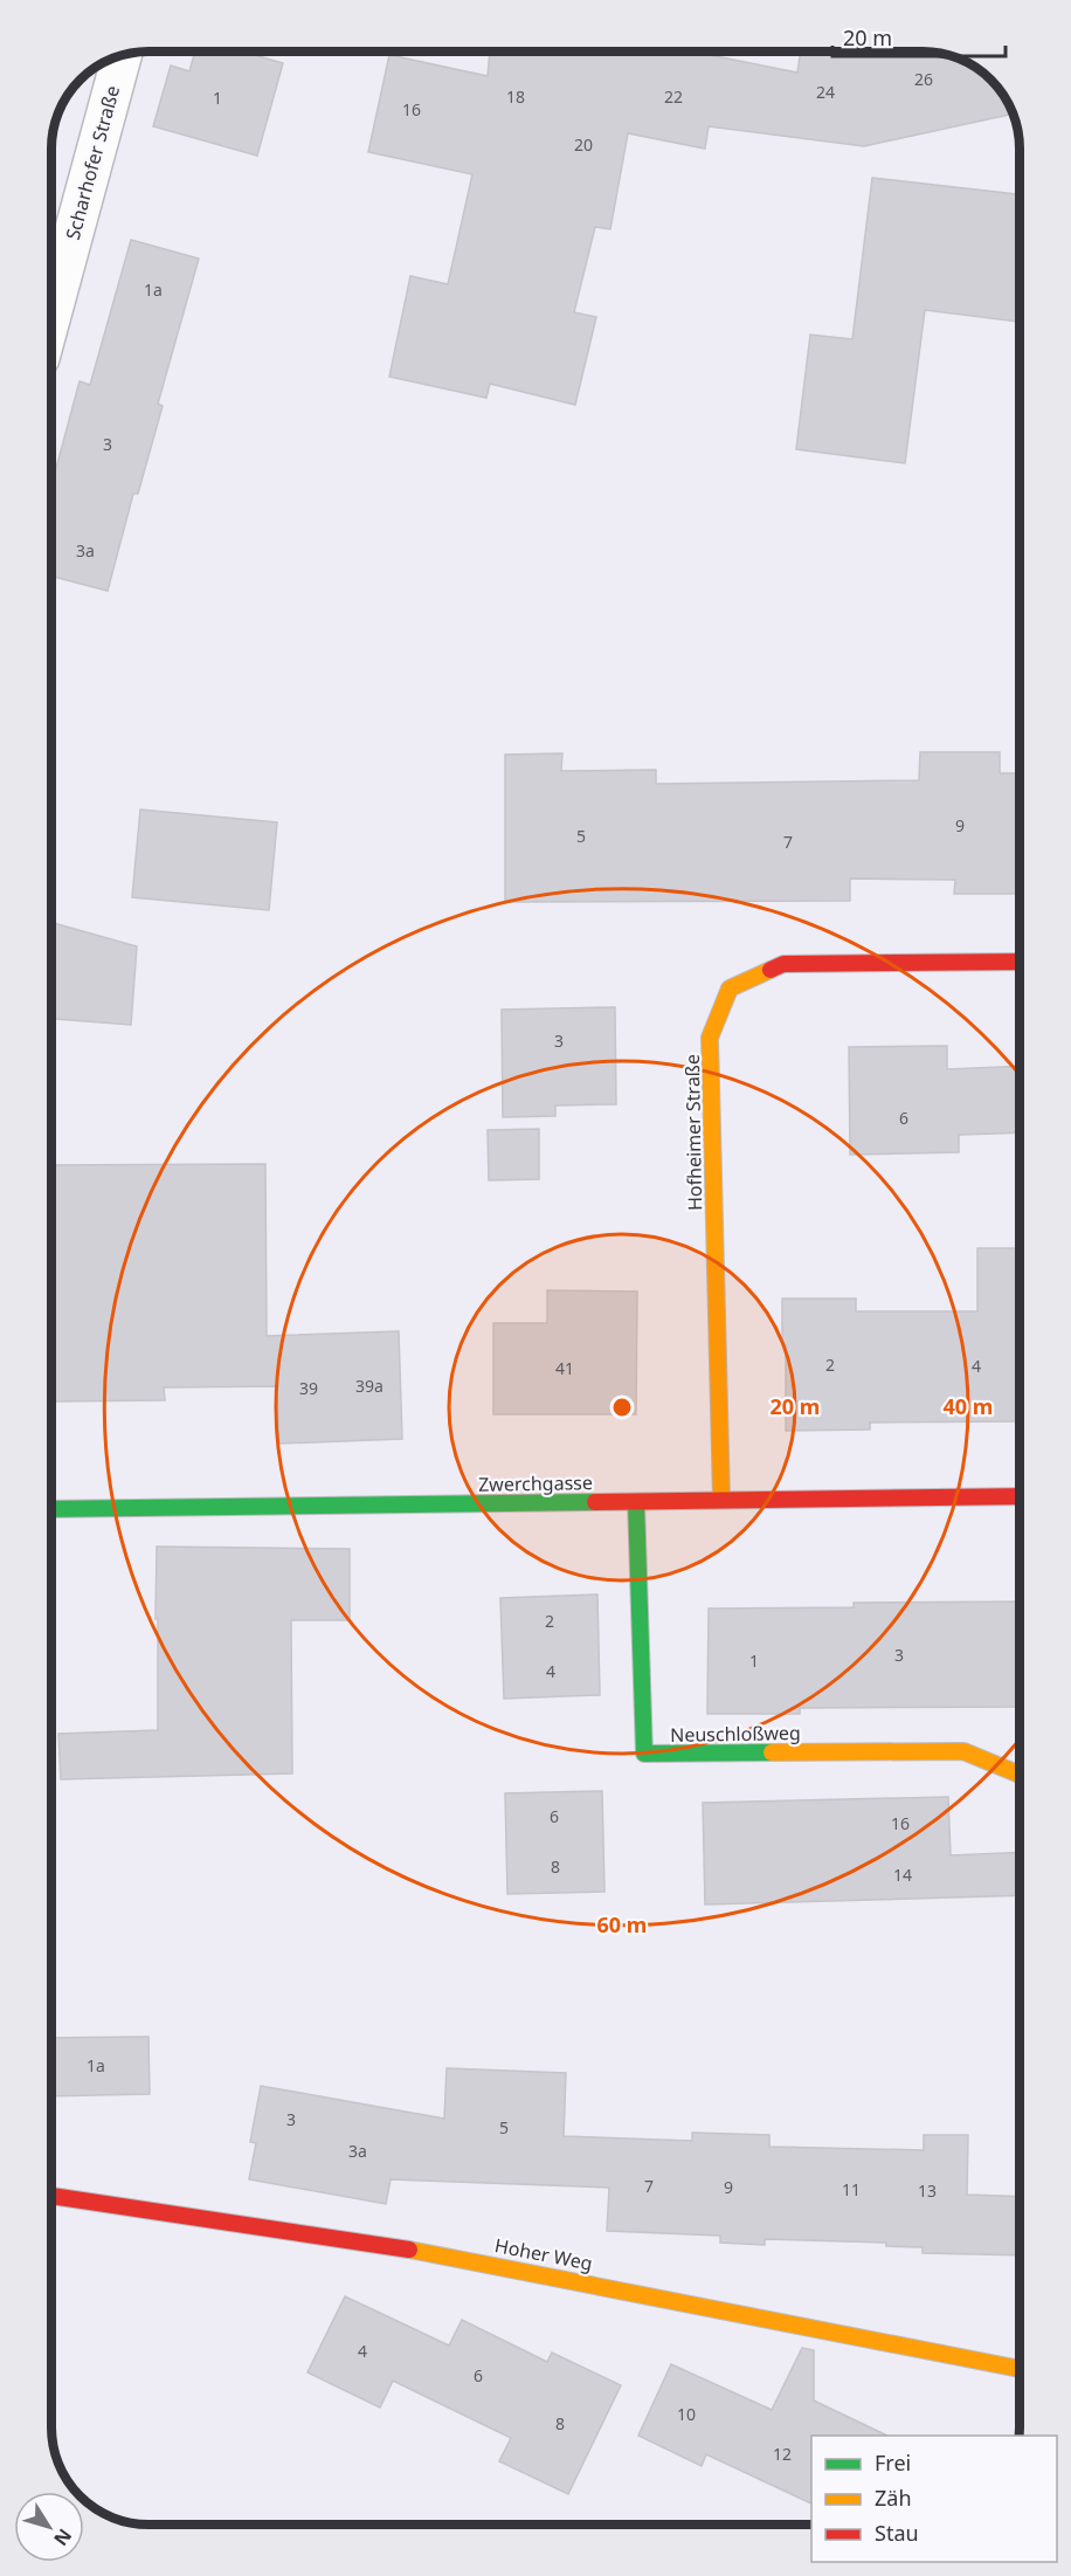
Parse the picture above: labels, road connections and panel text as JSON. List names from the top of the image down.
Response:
{
  "streets": {
    "street": [
      "Scharhofer Straße",
      "Hofheimer Straße",
      "Zwerchgasse",
      "Neuschloßweg",
      "Hoher Weg"
    ]
  },
  "crossings": [
    ["Hofheimer Straße", "Zwerchgasse"],
    ["Zwerchgasse", "Neuschloßweg"]
  ],
  "house_numbers": [
    "26",
    "24",
    "18",
    "22",
    "1",
    "16",
    "20",
    "1a",
    "3",
    "3a",
    "9",
    "5",
    "7",
    "3",
    "6",
    "2",
    "4",
    "41",
    "39a",
    "39",
    "2",
    "3",
    "1",
    "4",
    "6",
    "16",
    "8",
    "14",
    "1a",
    "3",
    "5",
    "3a",
    "7",
    "9",
    "11",
    "13",
    "4",
    "6",
    "10",
    "8",
    "12"
  ],
  "legend": ["Frei", "Zäh", "Stau"],
  "scale_bar": "20 m",
  "north": "bottom right",
  "rings": ["20 m", "40 m", "60 m"]
}
